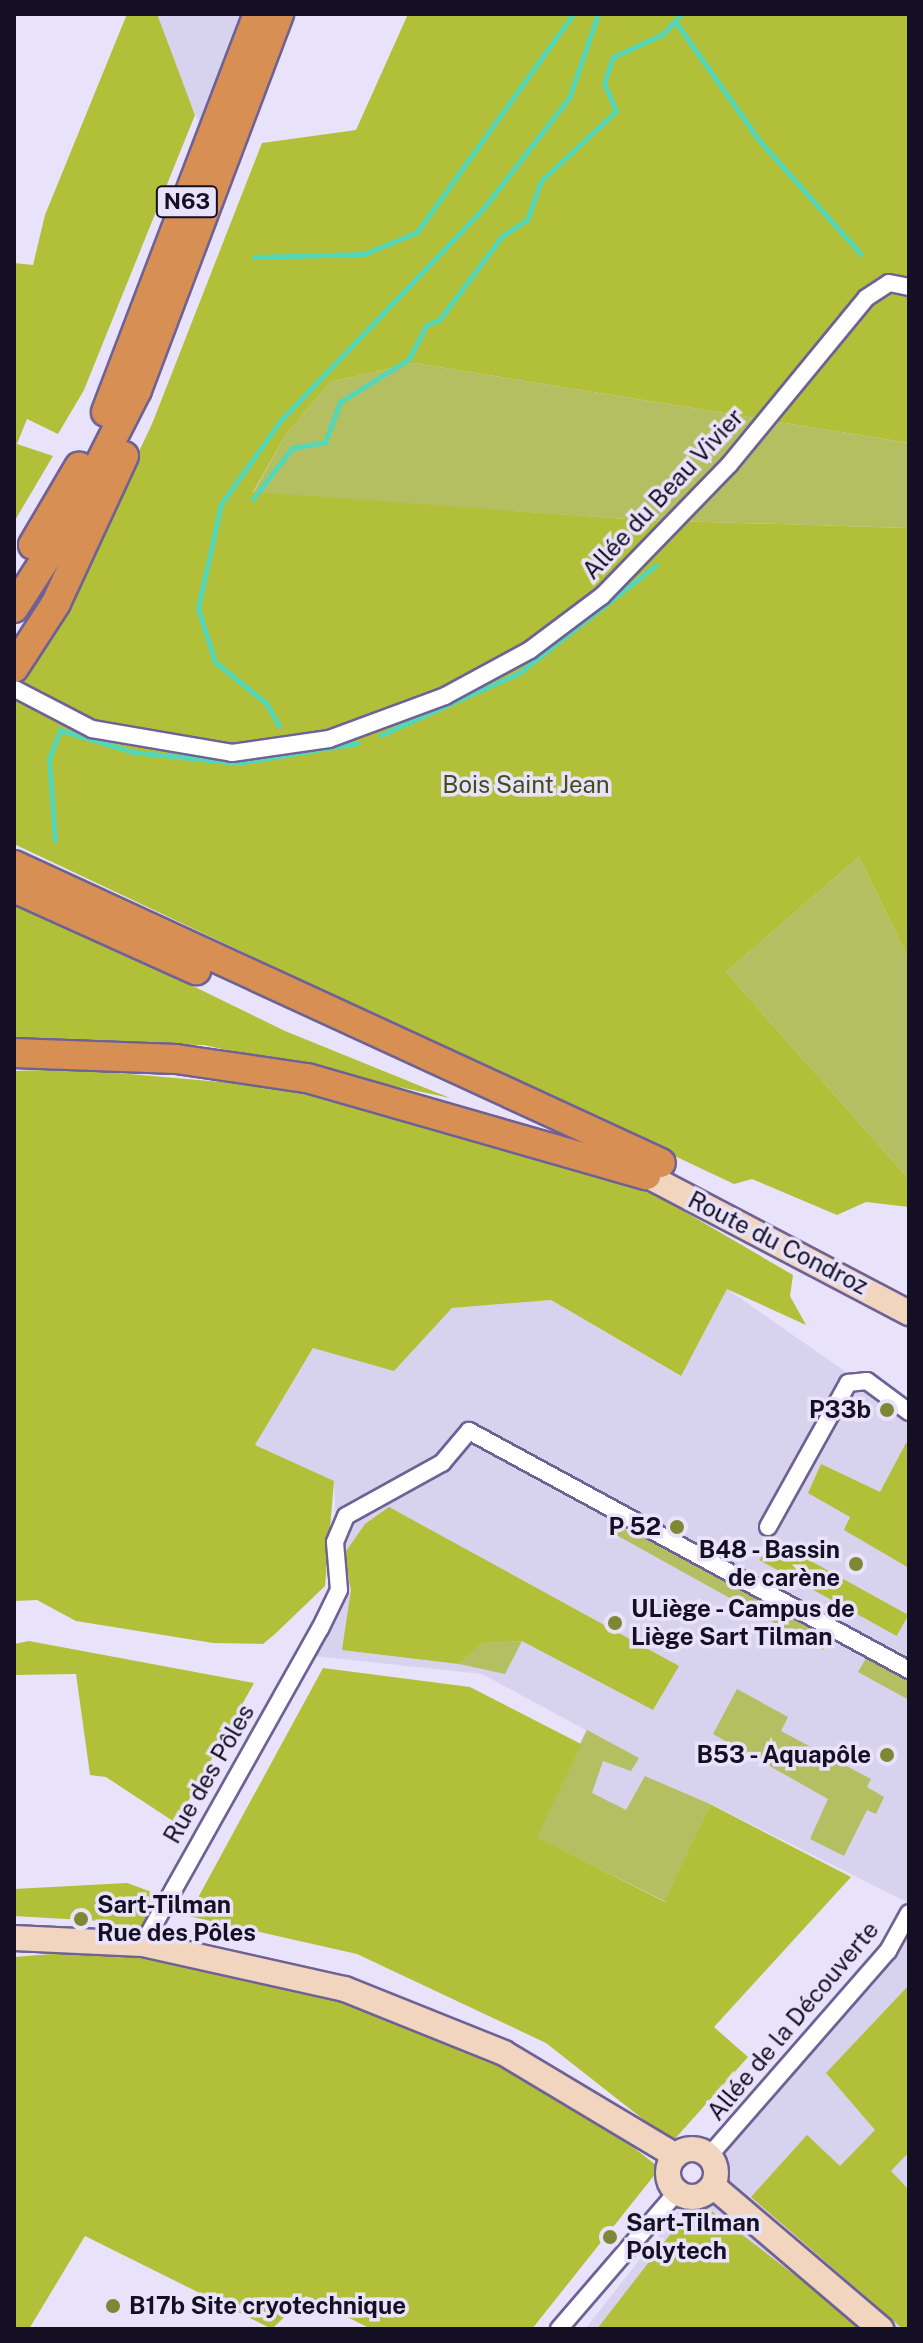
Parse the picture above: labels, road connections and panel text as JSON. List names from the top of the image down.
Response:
{
  "streets": {
    "highway": ["N63"],
    "main road": ["Route du Condroz"],
    "street": ["Allée du Beau Vivier", "Rue des Pôles", "Allée de la Découverte"]
  },
  "parks": ["Bois Saint Jean"],
  "places": [
    "P33b",
    "P 52",
    "B48 - Bassin de carène",
    "ULiège - Campus de Liège Sart Tilman",
    "B53 - Aquapôle",
    "Sart-Tilman Rue des Pôles",
    "Sart-Tilman Polytech",
    "B17b Site cryotechnique"
  ]
}
